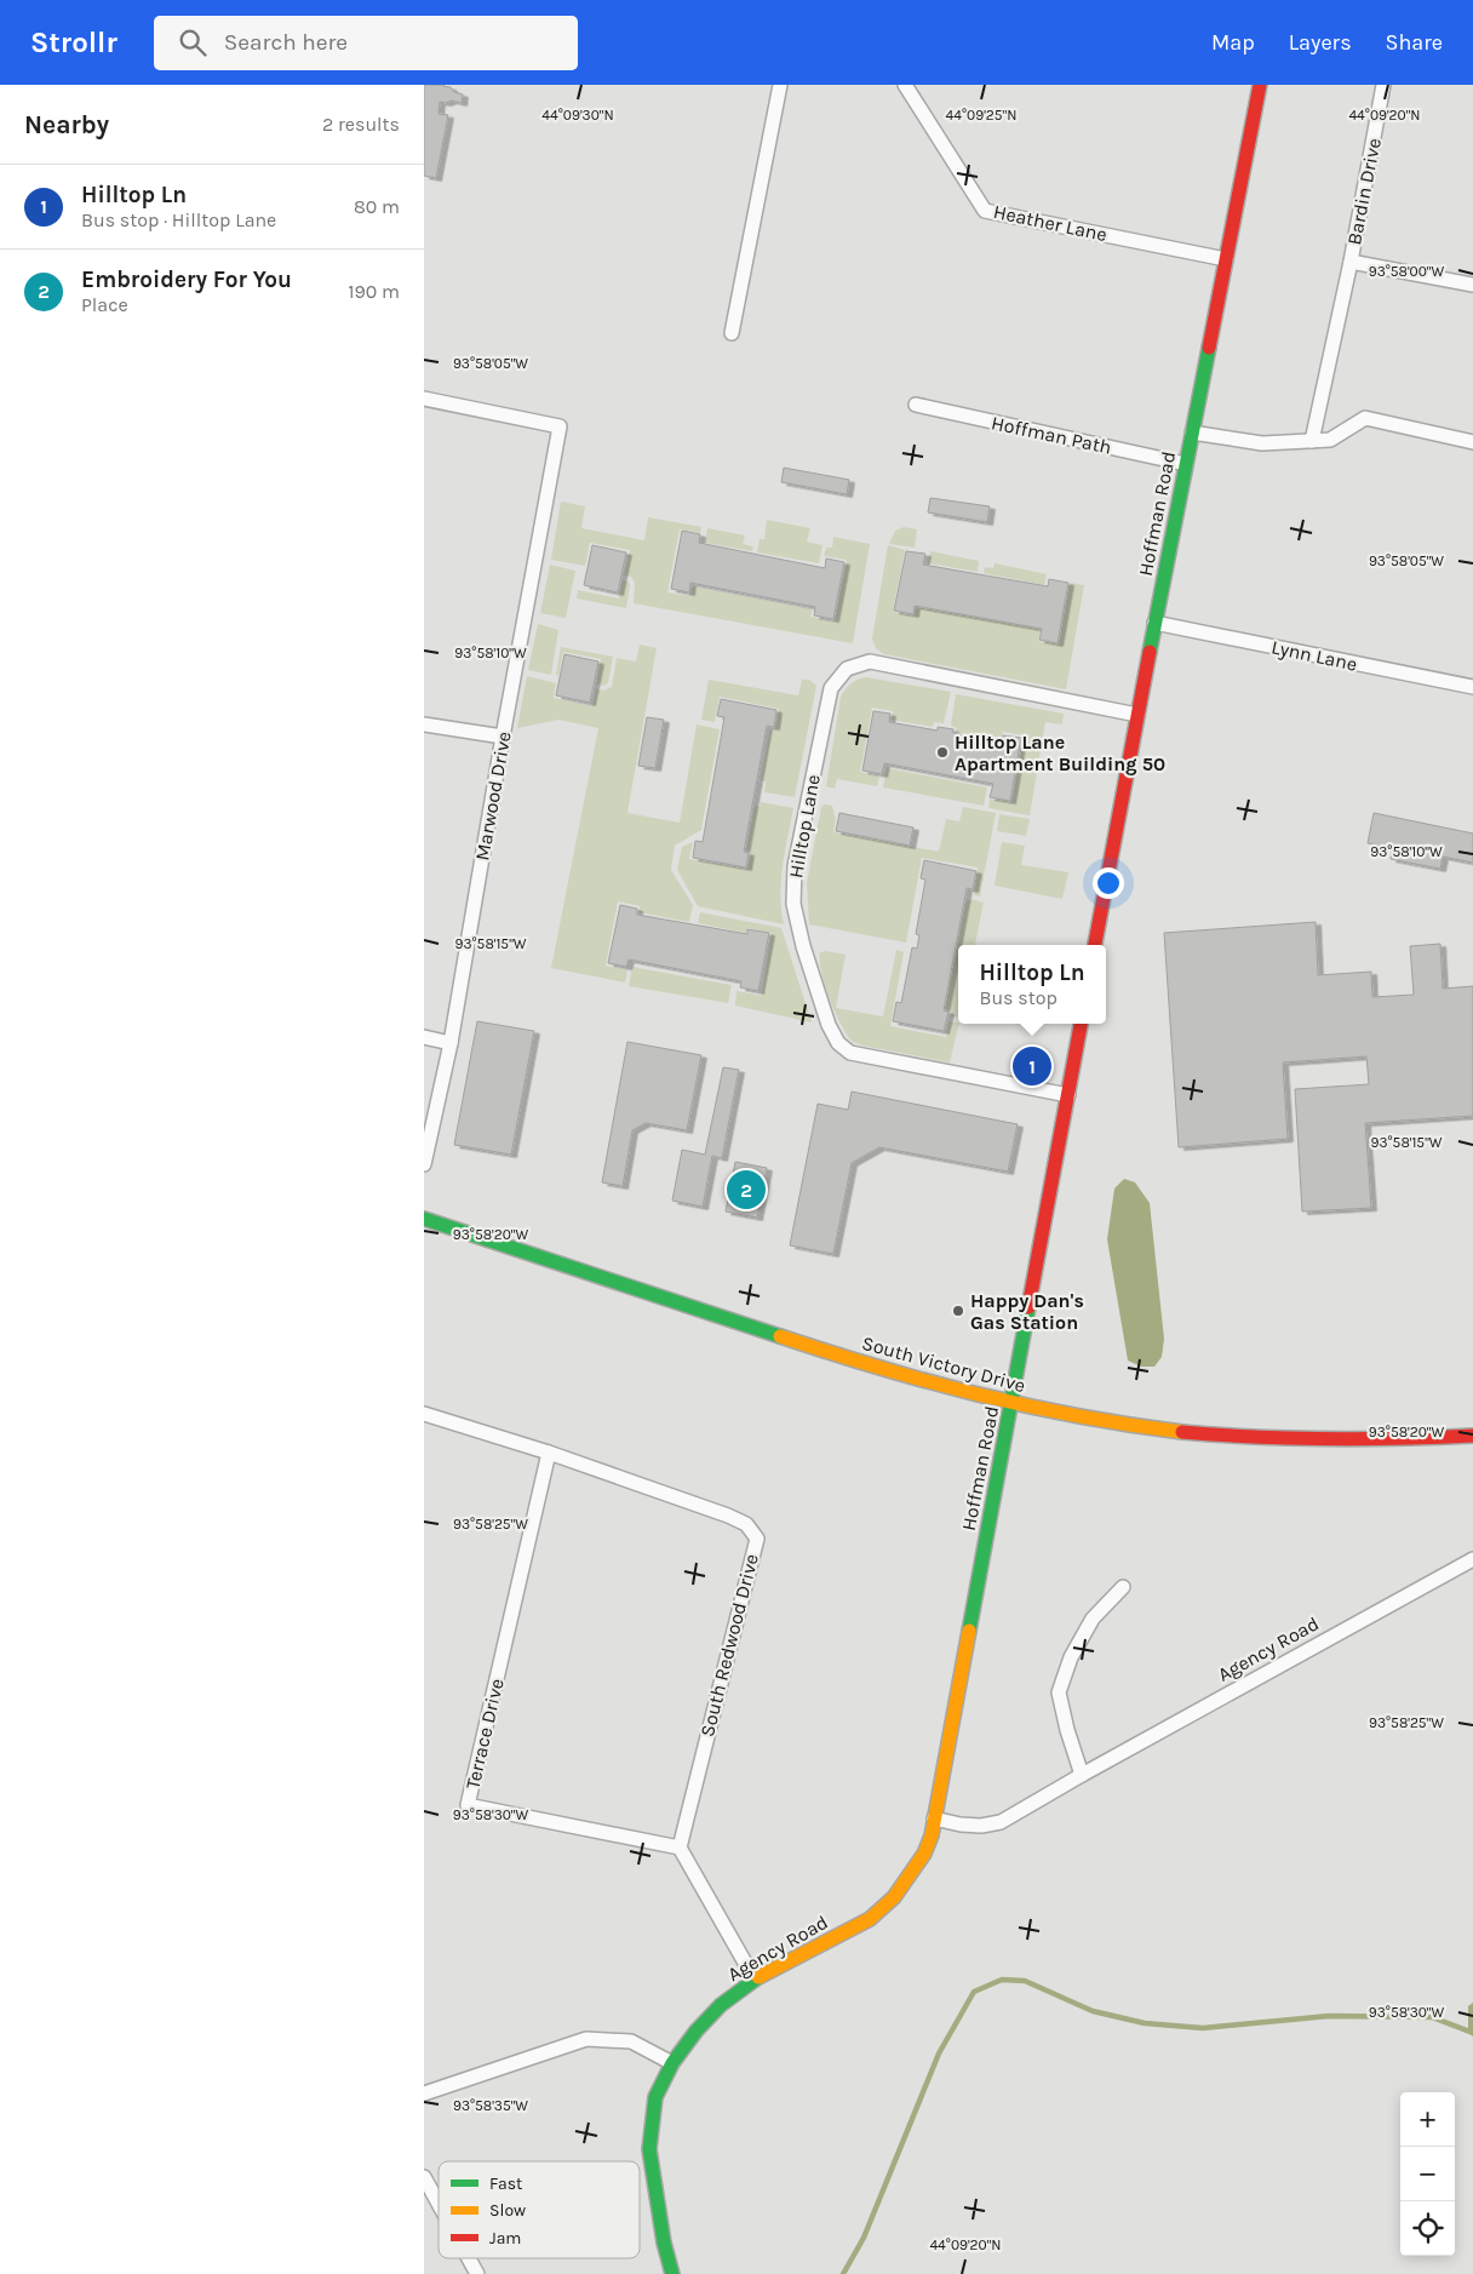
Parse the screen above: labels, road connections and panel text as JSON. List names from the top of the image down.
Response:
{
  "streets": {
    "main road": ["Hoffman Road", "South Victory Drive", "Agency Road"],
    "street": [
      "Bardin Drive",
      "Heather Lane",
      "Hoffman Path",
      "Lynn Lane",
      "Marwood Drive",
      "Hilltop Lane",
      "South Redwood Drive",
      "Terrace Drive"
    ]
  },
  "crossings": [
    ["Heather Lane", "Hoffman Road"],
    ["Hoffman Path", "Hoffman Road"],
    ["Hoffman Road", "Lynn Lane"],
    ["Hoffman Road", "Hilltop Lane"],
    ["Hoffman Road", "South Victory Drive"],
    ["Hoffman Road", "Agency Road"],
    ["South Redwood Drive", "Terrace Drive"]
  ],
  "places": ["Hilltop Lane Apartment Building 50", "Happy Dan's Gas Station"],
  "legend": ["Fast", "Slow", "Jam"],
  "page": {
    "header": "Strollr",
    "search": "Search here",
    "nav": ["Map", "Layers", "Share"],
    "heading": ["Nearby", "2 results"],
    "list": [
      {
        "mark": "1",
        "name": "Hilltop Ln",
        "note": "Bus stop · Hilltop Lane",
        "value": "80 m"
      },
      {
        "mark": "2",
        "name": "Embroidery For You",
        "note": "Place",
        "value": "190 m"
      }
    ],
    "popup": ["Hilltop Ln", "Bus stop"],
    "pins": ["1", "2"],
    "map_buttons": ["+", "−"]
  },
  "coordinates": [
    "44°09'30\"N",
    "44°09'25\"N",
    "44°09'20\"N",
    "93°58'00\"W",
    "93°58'05\"W",
    "93°58'10\"W",
    "93°58'15\"W",
    "93°58'20\"W",
    "93°58'25\"W",
    "93°58'30\"W",
    "93°58'35\"W"
  ]
}
